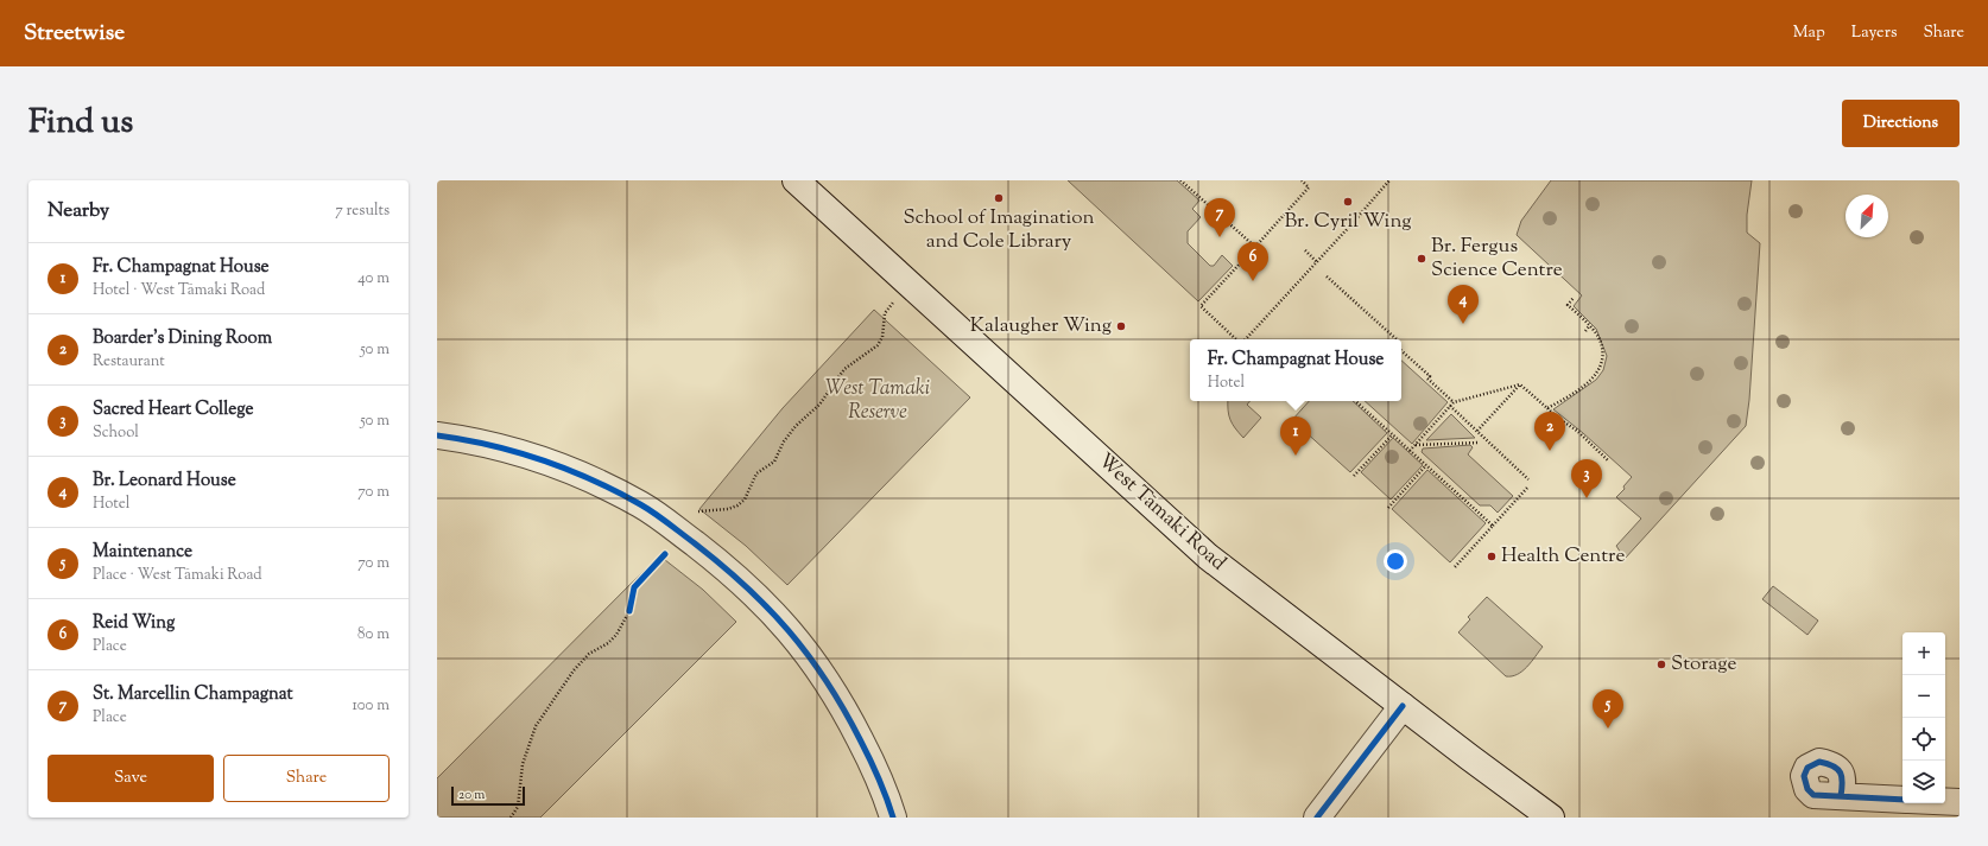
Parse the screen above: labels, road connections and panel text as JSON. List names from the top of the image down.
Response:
{
  "streets": {
    "main road": ["West Tāmaki Road"]
  },
  "parks": ["West Tamaki Reserve"],
  "places": [
    "School of Imagination and Cole Library",
    "Br. Cyril Wing",
    "Br. Fergus Science Centre",
    "Kalaugher Wing",
    "Health Centre",
    "Storage"
  ],
  "scale_bar": "20 m",
  "north": "top right",
  "page": {
    "header": "Streetwise",
    "nav": ["Map", "Layers", "Share"],
    "title": "Find us",
    "buttons": [
      "Directions",
      ["Save", "Share"]
    ],
    "heading": ["Nearby", "7 results"],
    "pins": [
      "7",
      "6",
      "4",
      "2",
      "1",
      "3",
      "5"
    ],
    "list": [
      {
        "mark": "1",
        "name": "Fr. Champagnat House",
        "note": "Hotel · West Tāmaki Road",
        "value": "40 m"
      },
      {
        "mark": "2",
        "name": "Boarder's Dining Room",
        "note": "Restaurant",
        "value": "50 m"
      },
      {
        "mark": "3",
        "name": "Sacred Heart College",
        "note": "School",
        "value": "50 m"
      },
      {
        "mark": "4",
        "name": "Br. Leonard House",
        "note": "Hotel",
        "value": "70 m"
      },
      {
        "mark": "5",
        "name": "Maintenance",
        "note": "Place · West Tāmaki Road",
        "value": "70 m"
      },
      {
        "mark": "6",
        "name": "Reid Wing",
        "note": "Place",
        "value": "80 m"
      },
      {
        "mark": "7",
        "name": "St. Marcellin Champagnat",
        "note": "Place",
        "value": "100 m"
      }
    ],
    "popup": ["Fr. Champagnat House", "Hotel"],
    "map_buttons": ["+", "−"],
    "scale": "20 m"
  }
}
